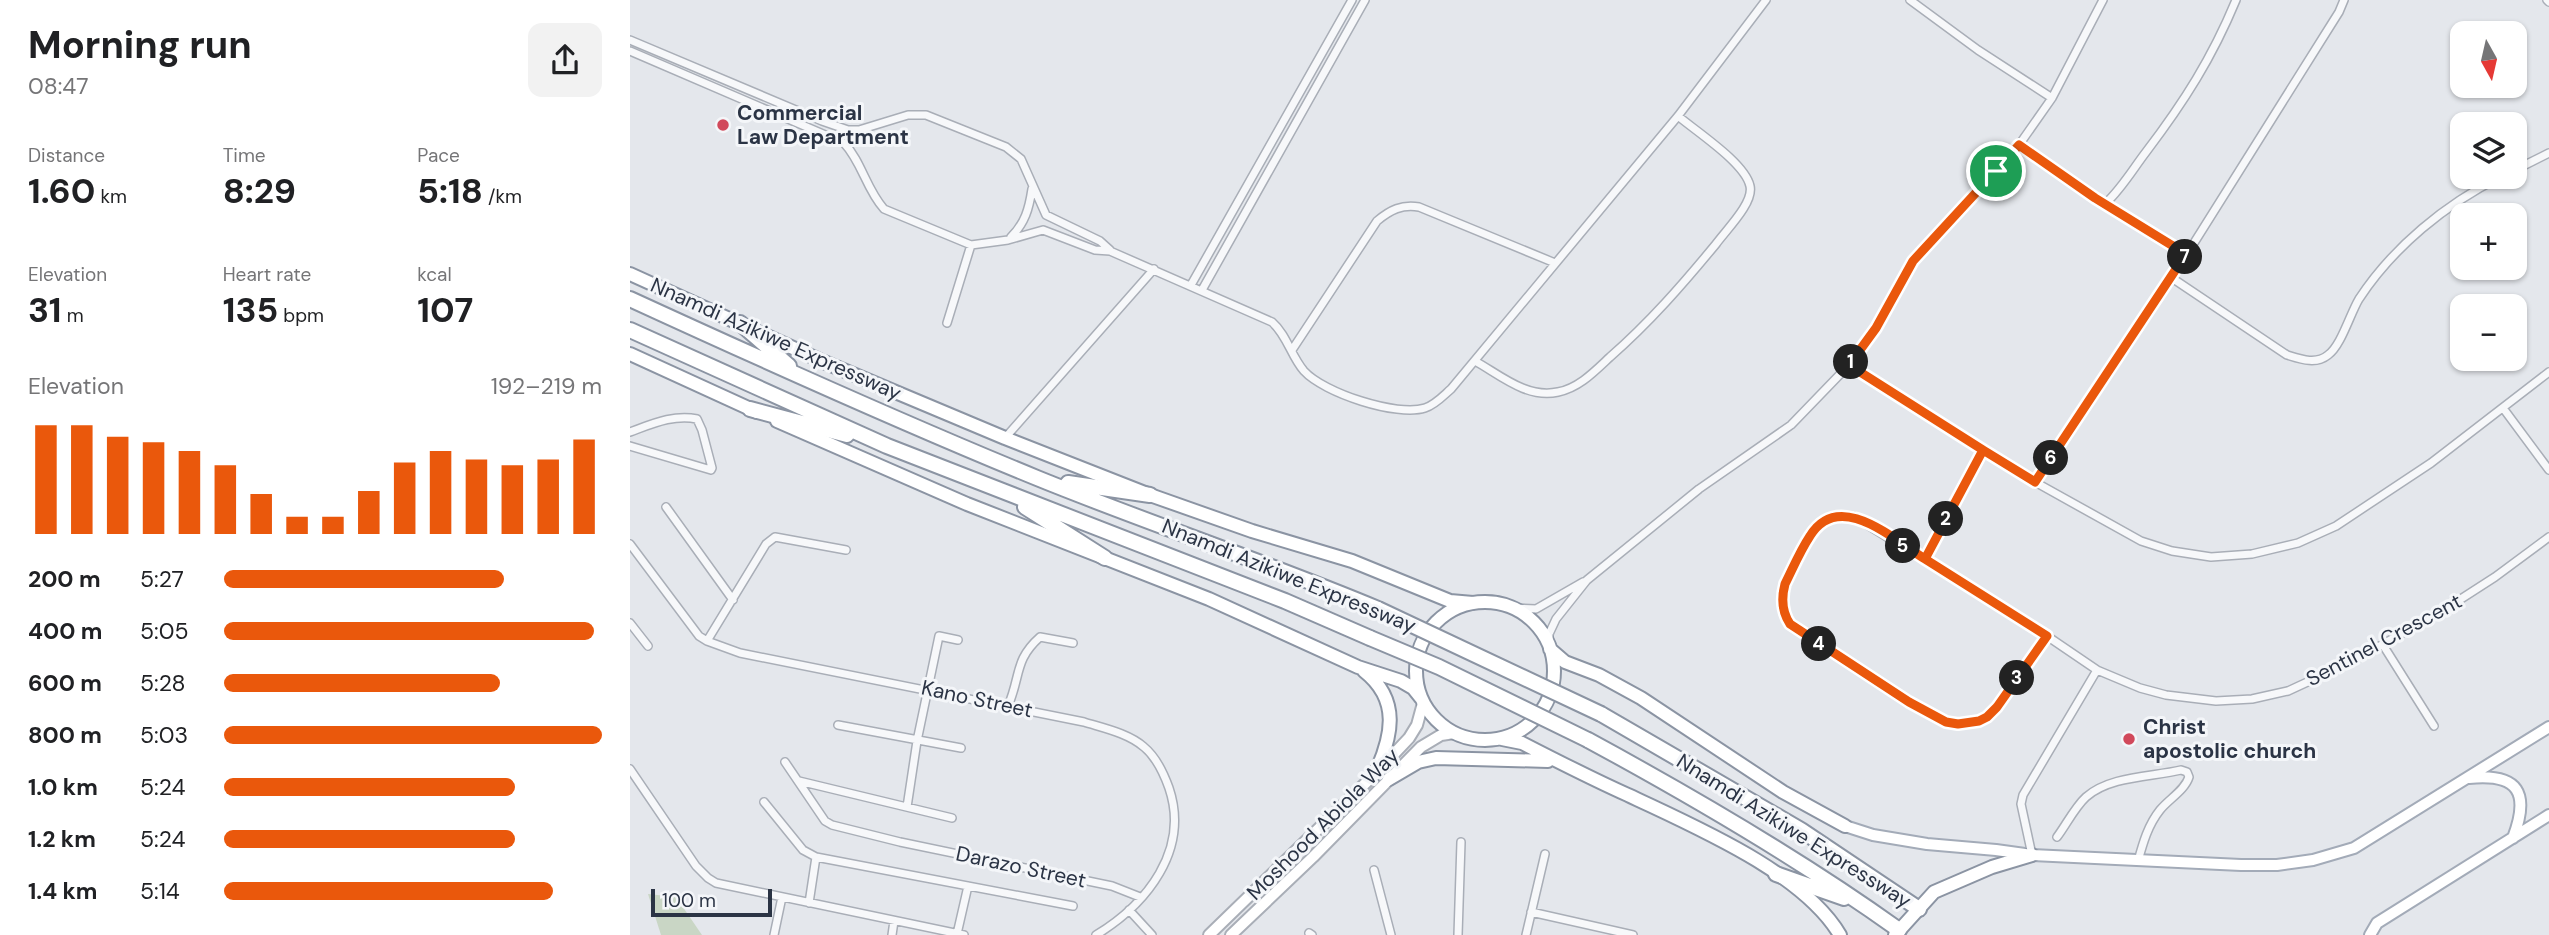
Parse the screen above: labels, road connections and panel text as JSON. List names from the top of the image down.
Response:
{
  "streets": {
    "highway": ["Nnamdi Azikiwe Expressway"],
    "main road": ["Moshood Abiola Way"],
    "street": ["Sentinel Crescent", "Kano Street", "Darazo Street"]
  },
  "crossings": [
    ["Nnamdi Azikiwe Expressway", "Moshood Abiola Way"],
    ["Kano Street", "Darazo Street"]
  ],
  "places": ["Commercial Law Department", "Christ apostolic church"],
  "scale_bar": "100 m",
  "north": "bottom",
  "page": {
    "heading": ["Morning run", "08:47"],
    "map_buttons": ["+", "−"],
    "stats": [
      ["Distance", "1.60 km"],
      ["Time", "8:29"],
      ["Pace", "5:18 /km"],
      ["Elevation", "31 m"],
      ["Heart rate", "135 bpm"],
      ["kcal", "107"]
    ],
    "pins": [
      "7",
      "1",
      "6",
      "2",
      "5",
      "4",
      "3"
    ],
    "chart": ["Elevation", "192–219 m"],
    "list": [
      {
        "name": "200 m",
        "note": "5:27"
      },
      {
        "name": "400 m",
        "note": "5:05"
      },
      {
        "name": "600 m",
        "note": "5:28"
      },
      {
        "name": "800 m",
        "note": "5:03"
      },
      {
        "name": "1.0 km",
        "note": "5:24"
      },
      {
        "name": "1.2 km",
        "note": "5:24"
      },
      {
        "name": "1.4 km",
        "note": "5:14"
      }
    ],
    "scale": "100 m"
  }
}
